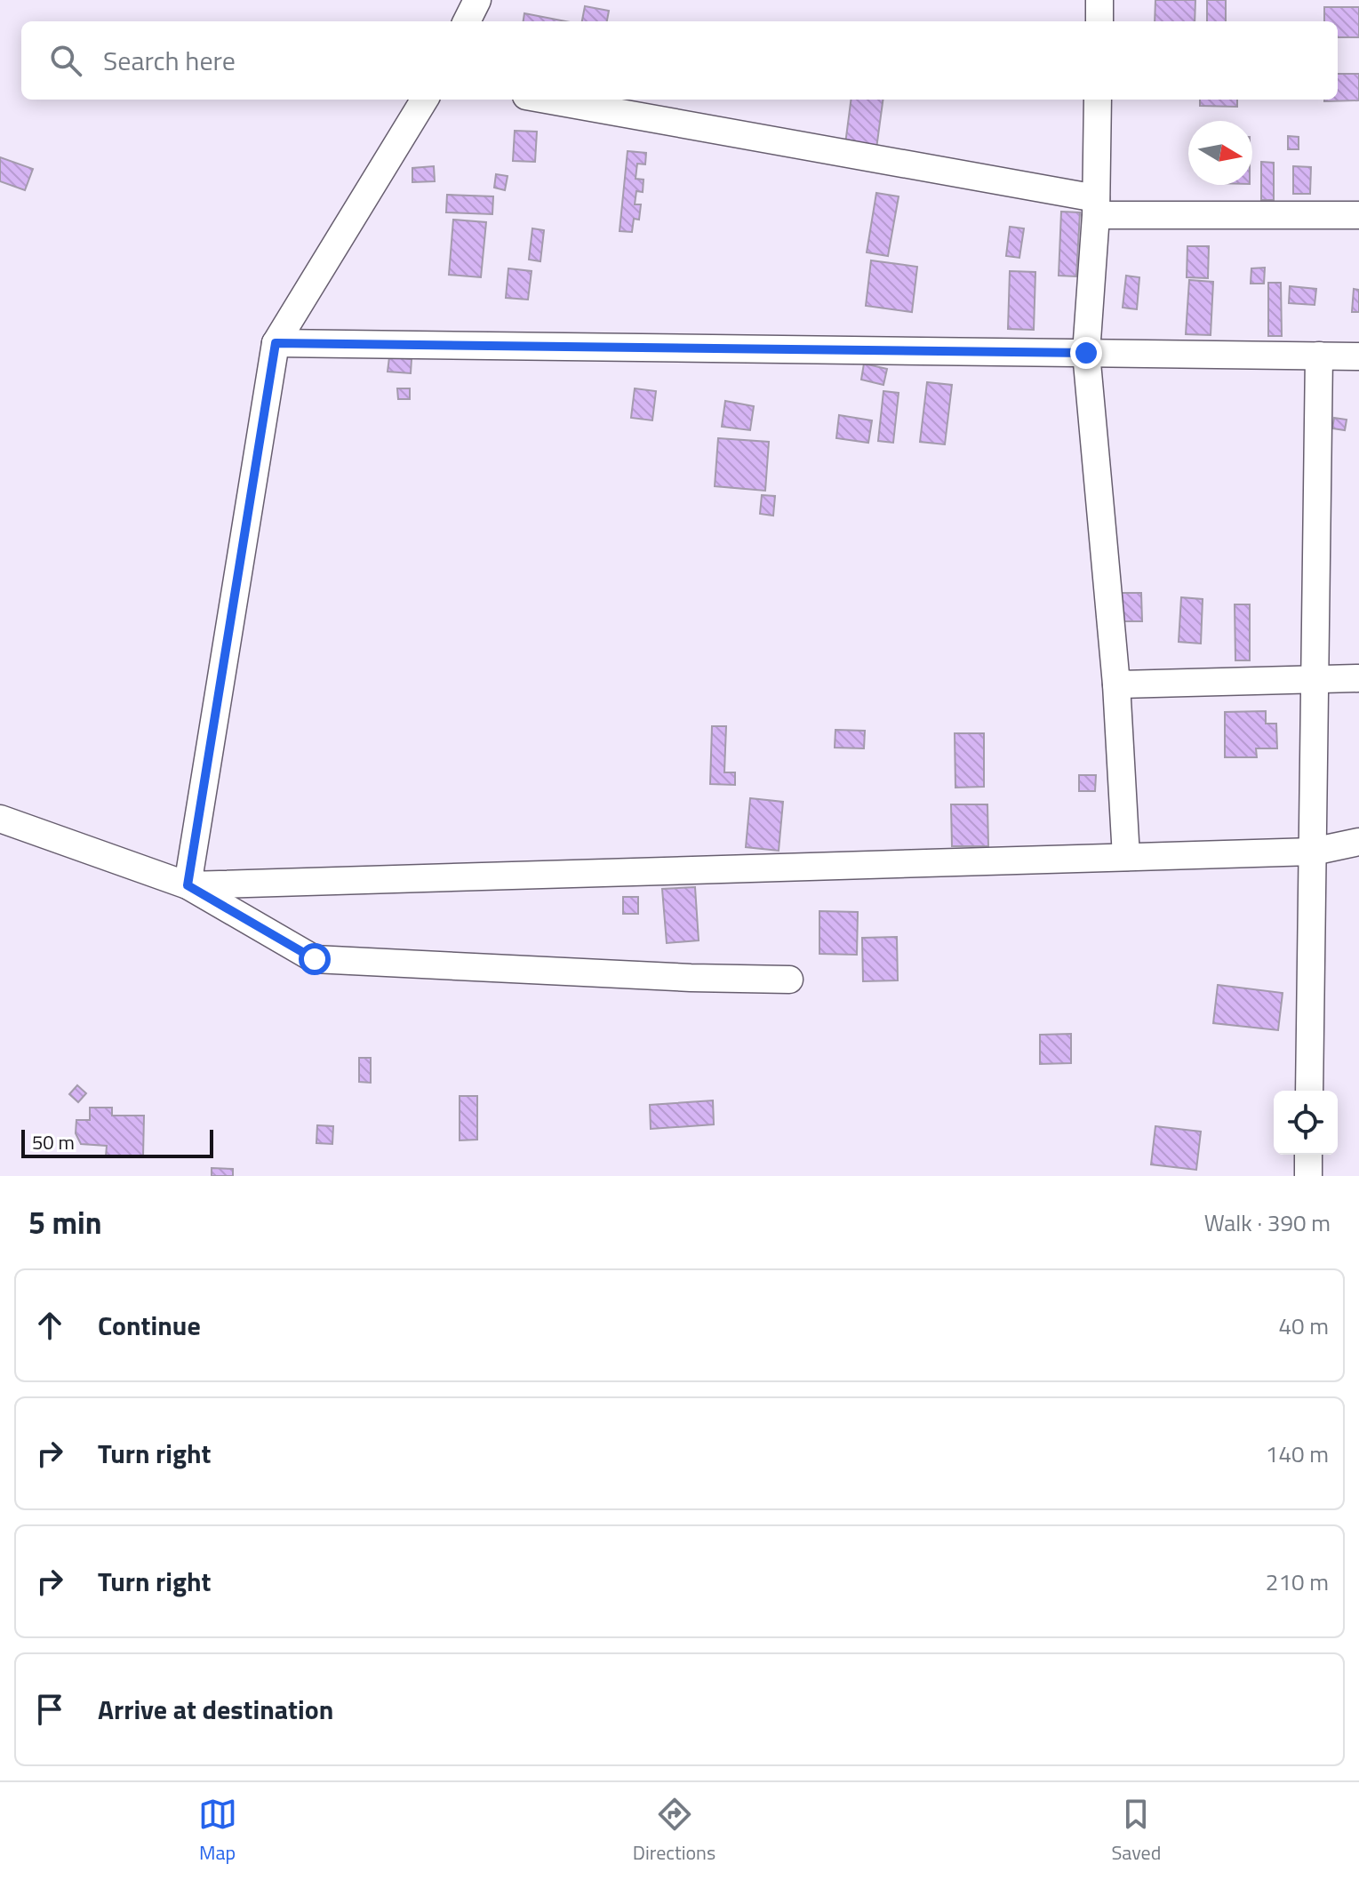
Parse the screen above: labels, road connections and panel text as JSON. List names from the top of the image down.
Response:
{
  "scale_bar": "50 m",
  "north": "right",
  "page": {
    "search": "Search here",
    "scale": "50 m",
    "heading": ["5 min", "Walk · 390 m"],
    "list": [
      ["Continue", "40 m"],
      ["Turn right", "140 m"],
      ["Turn right", "210 m"],
      "Arrive at destination"
    ],
    "nav": ["Map", "Directions", "Saved"]
  }
}
